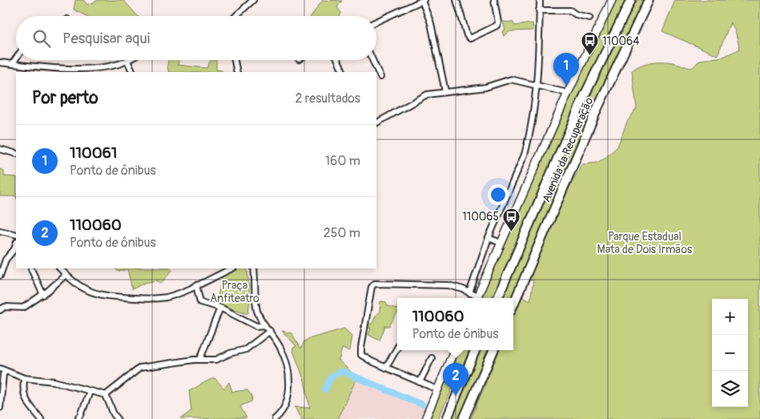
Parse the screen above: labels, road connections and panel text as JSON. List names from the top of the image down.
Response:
{
  "streets": {
    "highway": ["Avenida da Recuperação"]
  },
  "parks": ["Parque Estadual Mata de Dois Irmãos", "Praça Anfiteatro"],
  "places": {
    "bus stop": ["110064", "110065"]
  },
  "page": {
    "search": "Pesquisar aqui",
    "pins": ["1", "2"],
    "heading": ["Por perto", "2 resultados"],
    "list": [
      {
        "mark": "1",
        "name": "110061",
        "note": "Ponto de ônibus",
        "value": "160 m"
      },
      {
        "mark": "2",
        "name": "110060",
        "note": "Ponto de ônibus",
        "value": "250 m"
      }
    ],
    "popup": ["110060", "Ponto de ônibus"],
    "map_buttons": ["+", "−"]
  }
}
